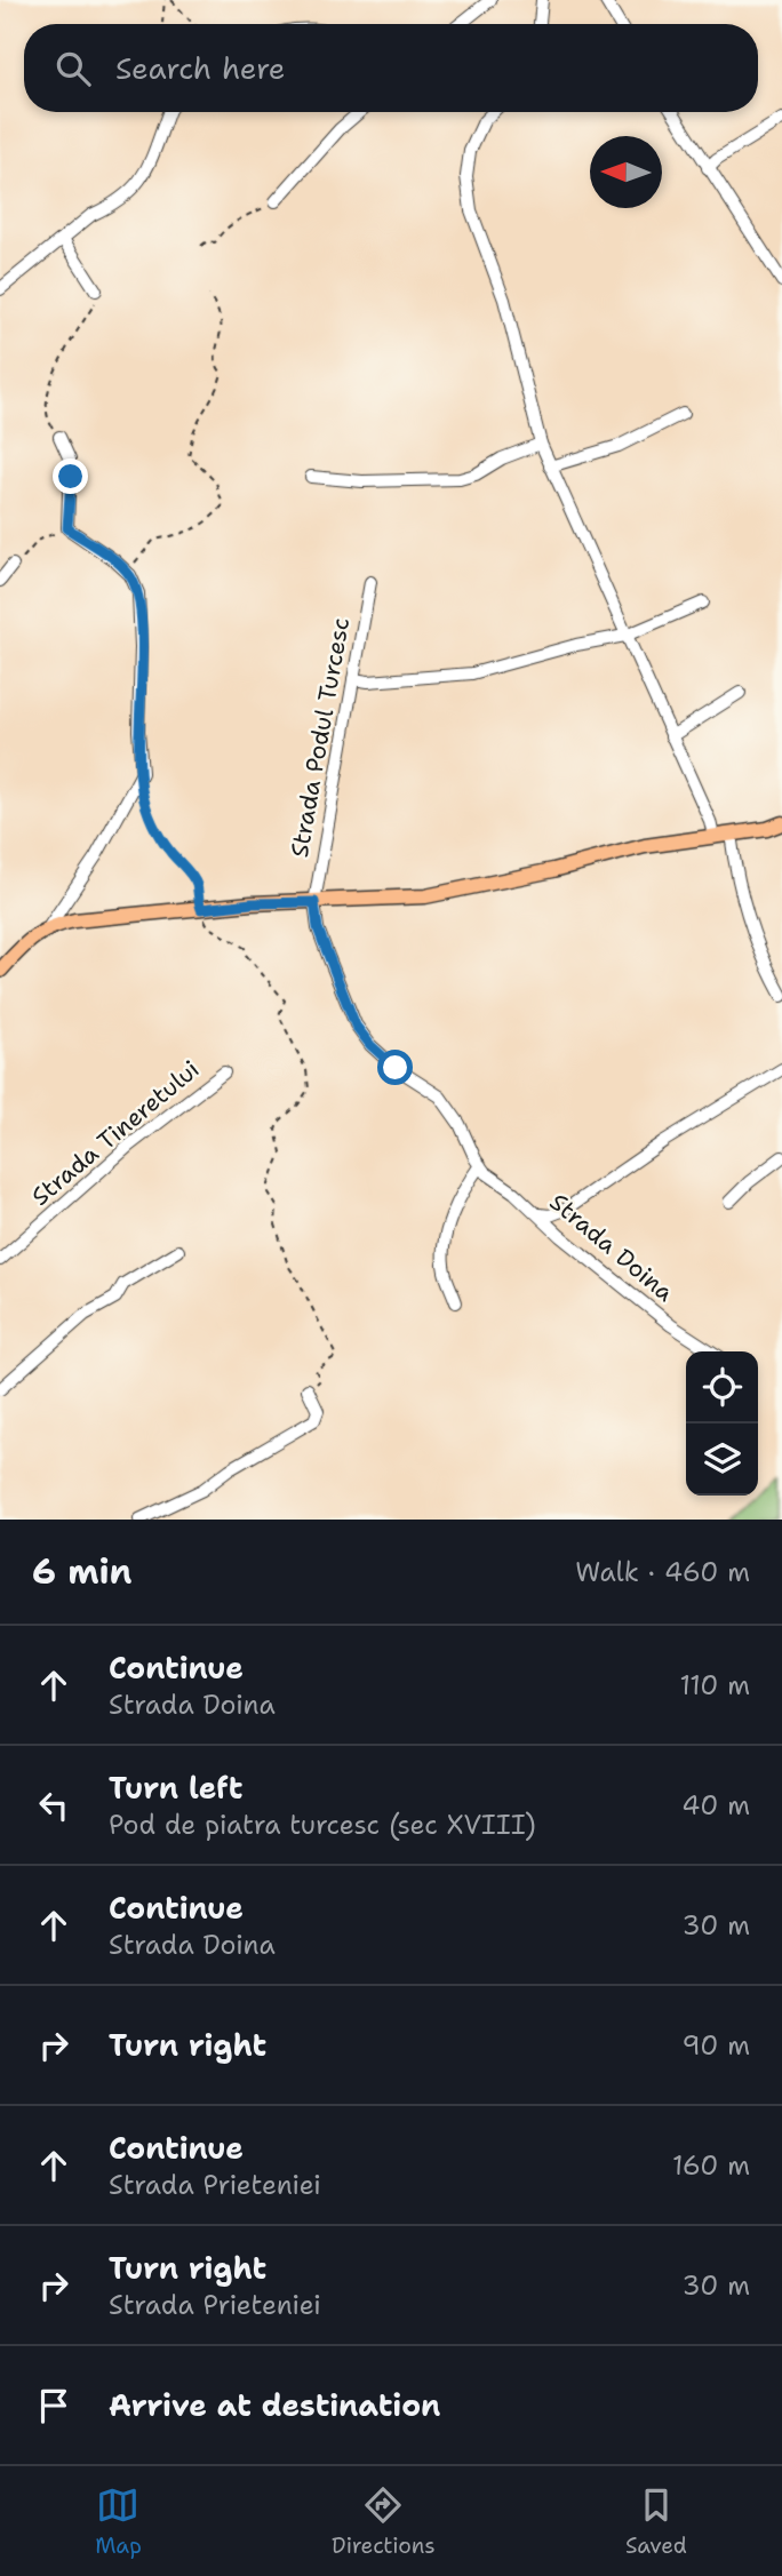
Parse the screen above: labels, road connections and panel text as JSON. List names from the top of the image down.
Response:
{
  "streets": {
    "street": ["Strada Podul Turcesc", "Strada Tineretului", "Strada Doina"]
  },
  "crossings": [
    ["Strada Podul Turcesc", "Strada Doina"]
  ],
  "north": "left",
  "page": {
    "search": "Search here",
    "heading": ["6 min", "Walk · 460 m"],
    "list": [
      ["Continue", "Strada Doina", "110 m"],
      ["Turn left", "Pod de piatra turcesc (sec XVIII)", "40 m"],
      ["Continue", "Strada Doina", "30 m"],
      ["Turn right", "90 m"],
      ["Continue", "Strada Prieteniei", "160 m"],
      ["Turn right", "Strada Prieteniei", "30 m"],
      "Arrive at destination"
    ],
    "nav": ["Map", "Directions", "Saved"]
  }
}
